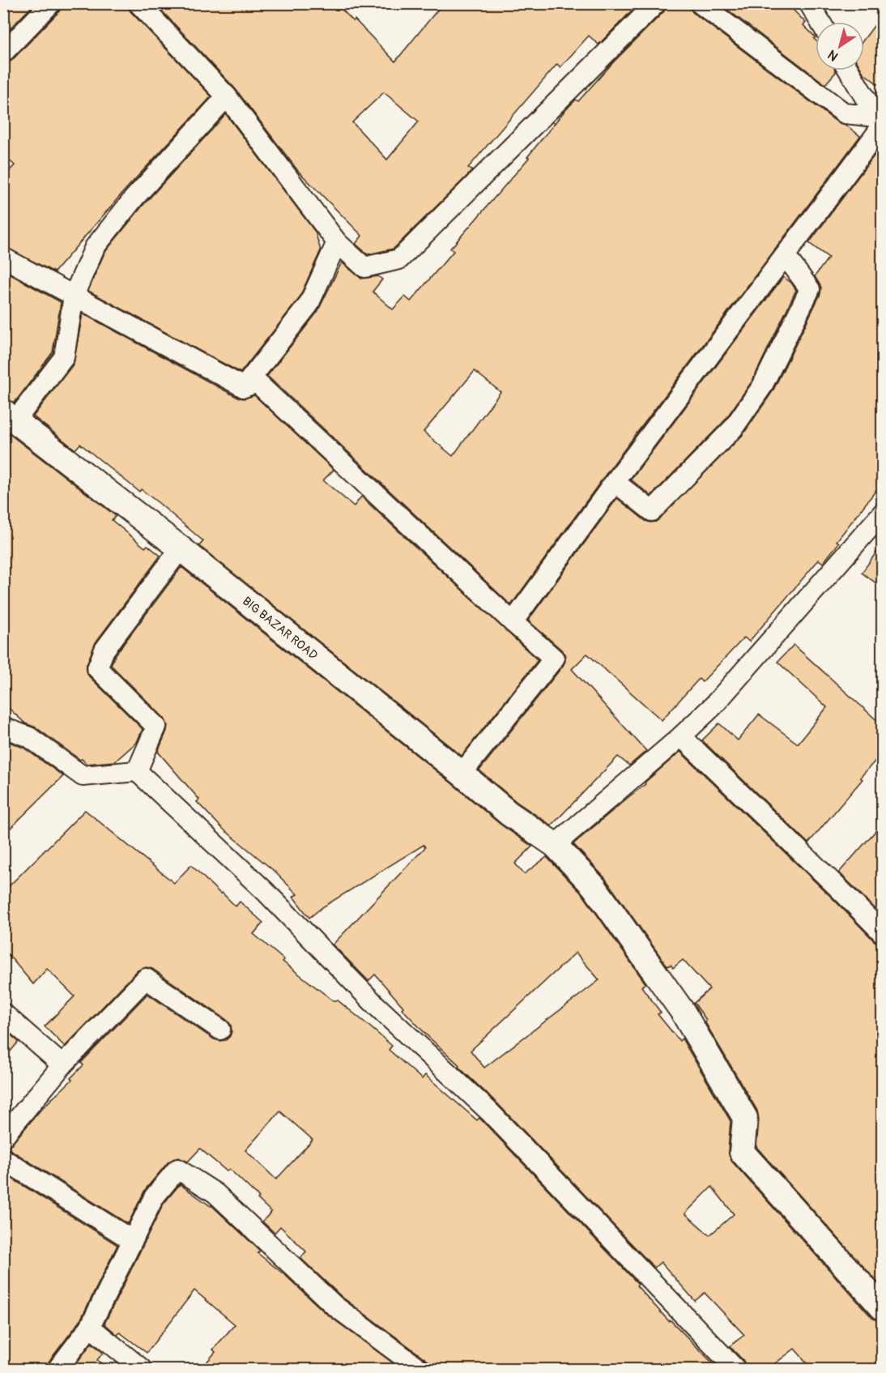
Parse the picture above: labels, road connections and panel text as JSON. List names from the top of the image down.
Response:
{
  "streets": {
    "street": ["BIG BAZAR ROAD"]
  },
  "north": "bottom left"
}
